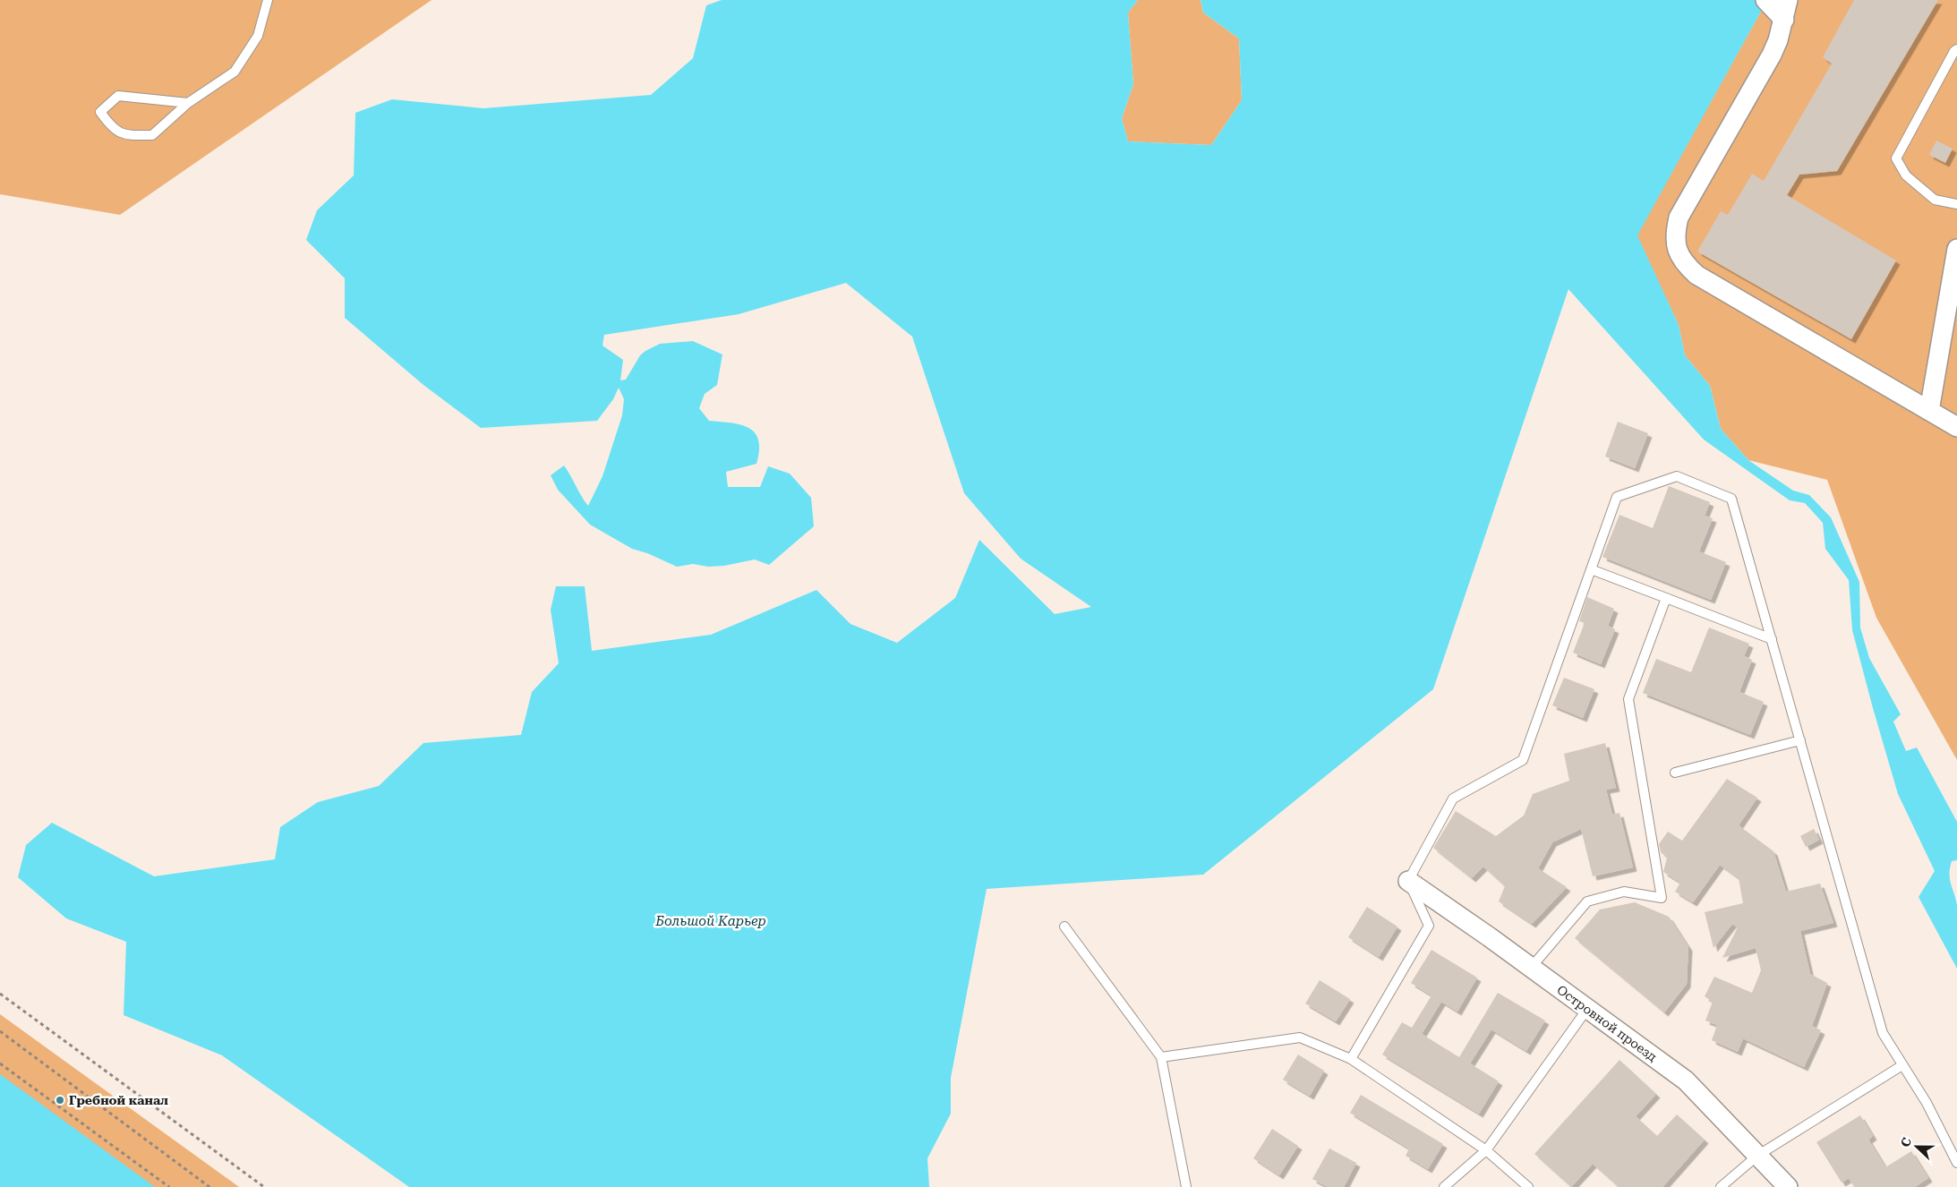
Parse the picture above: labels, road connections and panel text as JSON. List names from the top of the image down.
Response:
{
  "streets": {
    "street": ["Островной проезд"]
  },
  "water": ["Большой Карьер"],
  "places": ["Гребной канал"],
  "north": "left"
}
